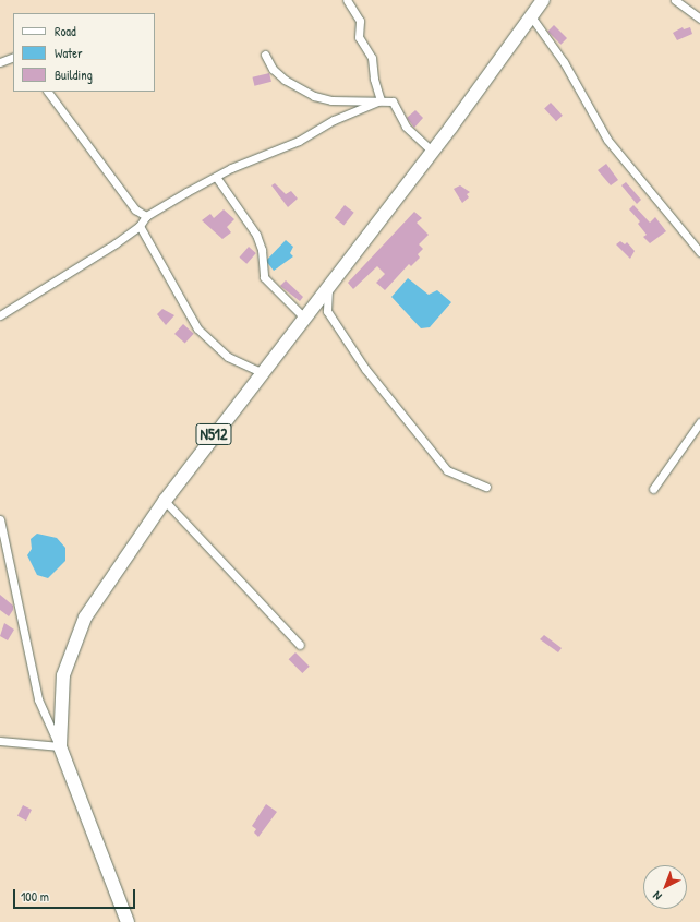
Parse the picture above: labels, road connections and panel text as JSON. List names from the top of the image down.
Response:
{
  "streets": {
    "highway": ["N512"]
  },
  "legend": ["Road", "Water", "Building"],
  "scale_bar": "100 m",
  "north": "bottom left"
}
